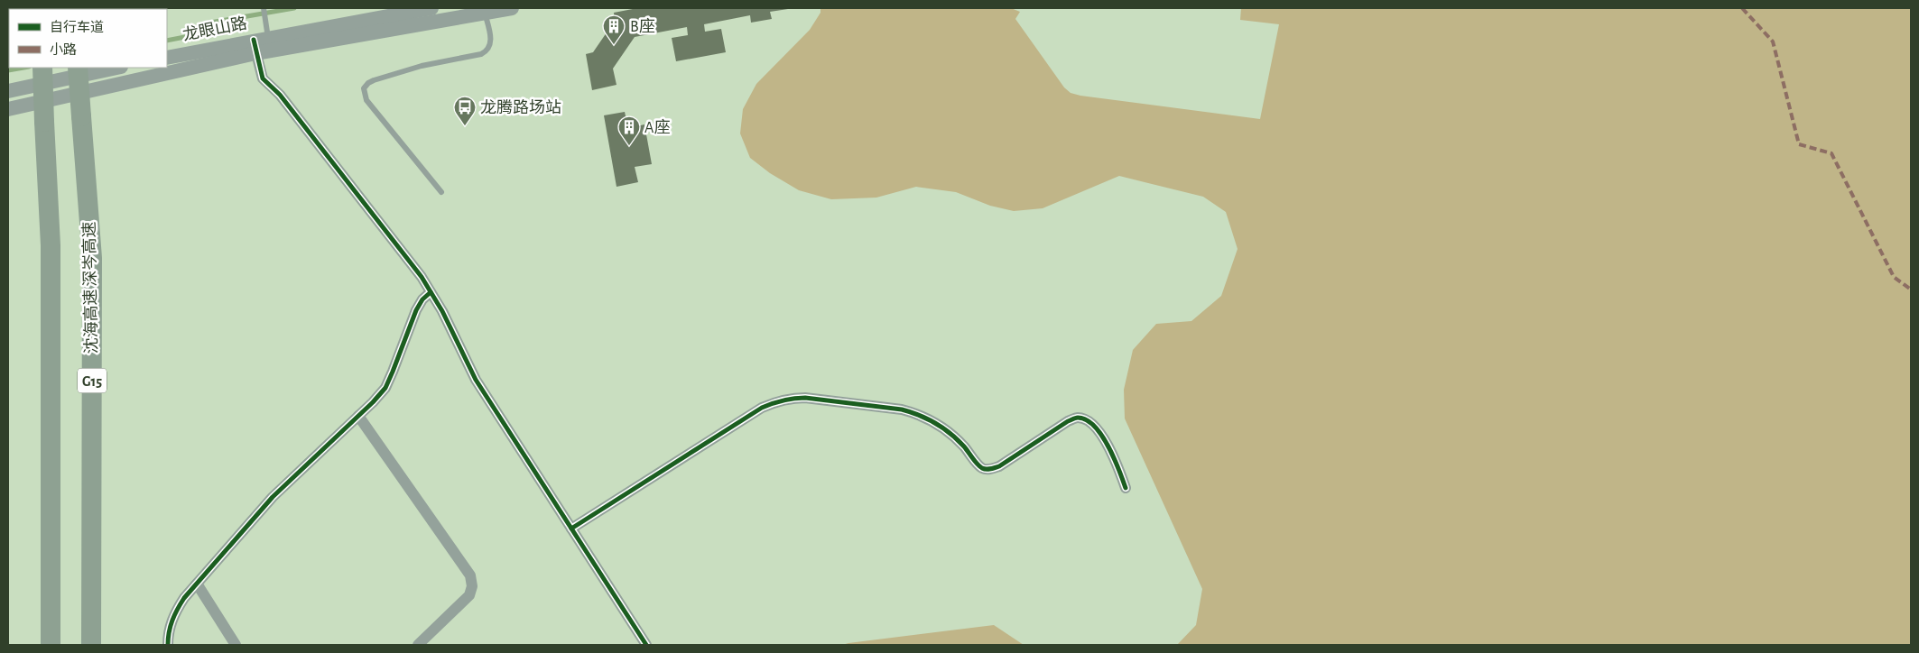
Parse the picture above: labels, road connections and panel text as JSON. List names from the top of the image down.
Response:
{
  "streets": {
    "highway": ["沈海高速 深岑高速", "G15"],
    "street": ["龙眼山路"]
  },
  "places": {
    "building": ["B座", "A座"],
    "bus stop": ["龙腾路场站"]
  },
  "legend": ["自行车道", "小路"]
}
